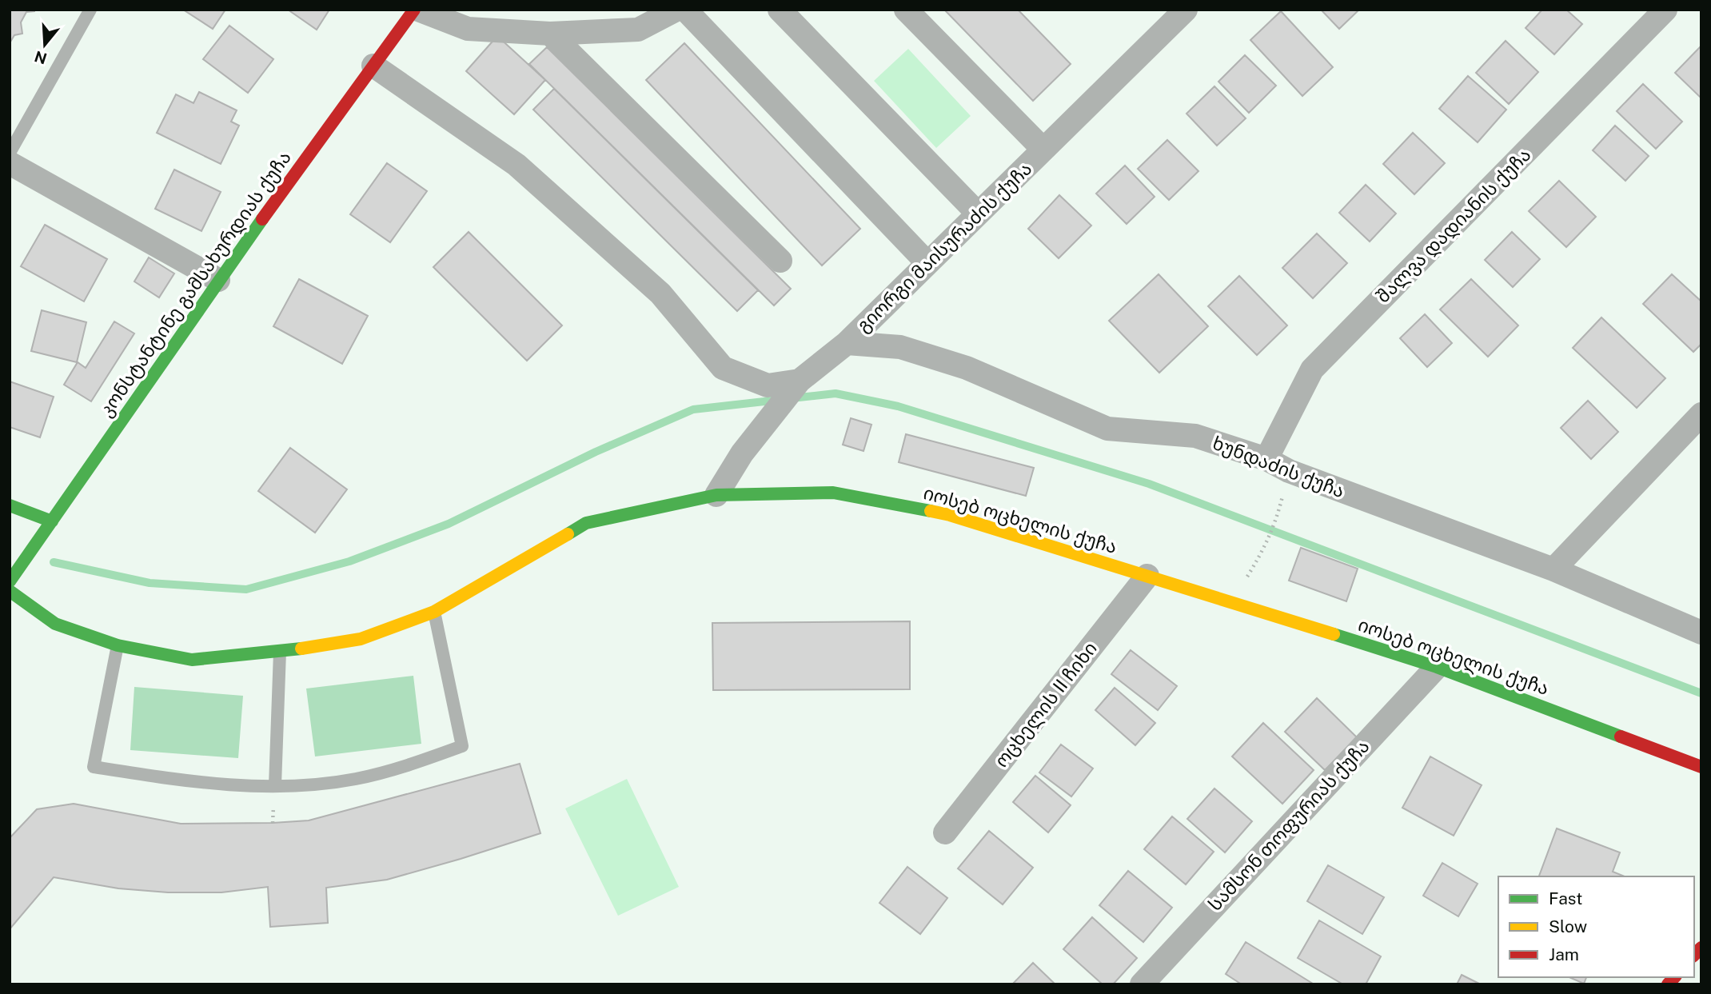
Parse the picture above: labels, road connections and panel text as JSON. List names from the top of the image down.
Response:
{
  "streets": {
    "street": [
      "შალვა დადიანის ქუჩა",
      "გიორგი მაისურაძის ქუჩა",
      "კონსტანტინე გამსახურდიას ქუჩა",
      "ხუნდაძის ქუჩა",
      "იოსებ ოცხელის ქუჩა",
      "ოცხელის II ჩიხი",
      "სამსონ თოფურიას ქუჩა"
    ]
  },
  "crossings": [
    ["შალვა დადიანის ქუჩა", "ხუნდაძის ქუჩა"],
    ["გიორგი მაისურაძის ქუჩა", "ხუნდაძის ქუჩა"],
    ["გიორგი მაისურაძის ქუჩა", "იოსებ ოცხელის ქუჩა"],
    ["იოსებ ოცხელის ქუჩა", "ოცხელის II ჩიხი"],
    ["იოსებ ოცხელის ქუჩა", "სამსონ თოფურიას ქუჩა"]
  ],
  "legend": ["Fast", "Slow", "Jam"],
  "north": "bottom"
}
